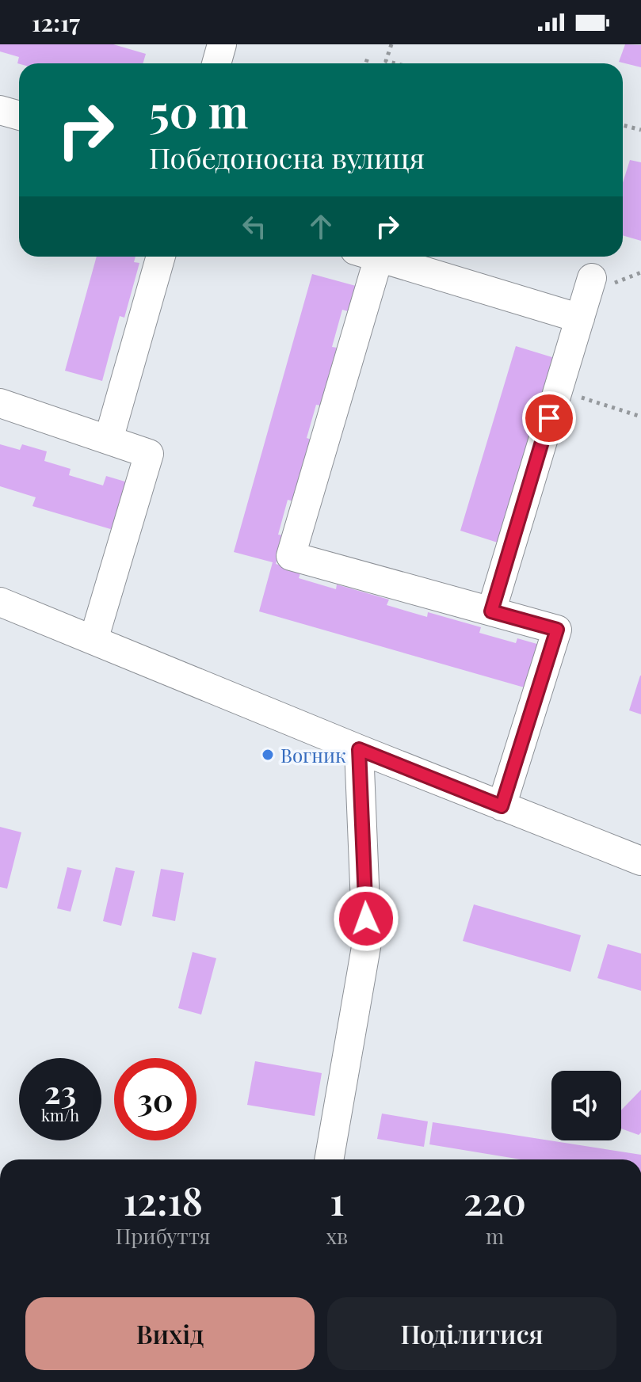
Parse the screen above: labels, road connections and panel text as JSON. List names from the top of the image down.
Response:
{
  "places": ["Вогник"],
  "page": {
    "status": "12:17",
    "turn": ["50 m", "Победоносна вулиця"],
    "speed": "23 km/h",
    "limit": "30",
    "eta": [
      "12:18",
      "Прибуття",
      "1",
      "хв",
      "220",
      "m"
    ],
    "buttons": ["Вихід", "Поділитися"]
  }
}
